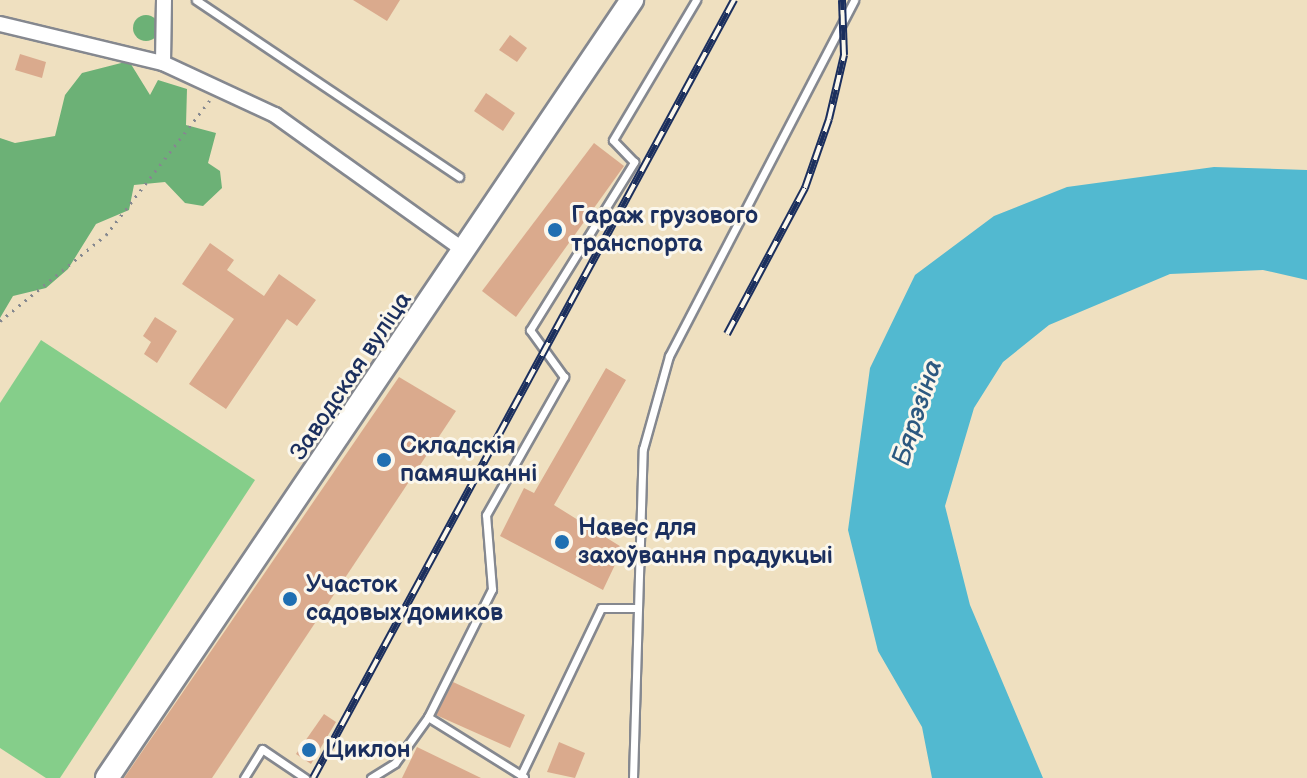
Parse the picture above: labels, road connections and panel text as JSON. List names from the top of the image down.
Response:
{
  "streets": {
    "main road": ["Заводская вуліца"]
  },
  "water": ["Бярэзіна"],
  "places": [
    "Гараж грузового транспорта",
    "Складскія памяшканні",
    "Навес для захоўвання прадукцыі",
    "Участок садовых домиков",
    "Циклон"
  ]
}
